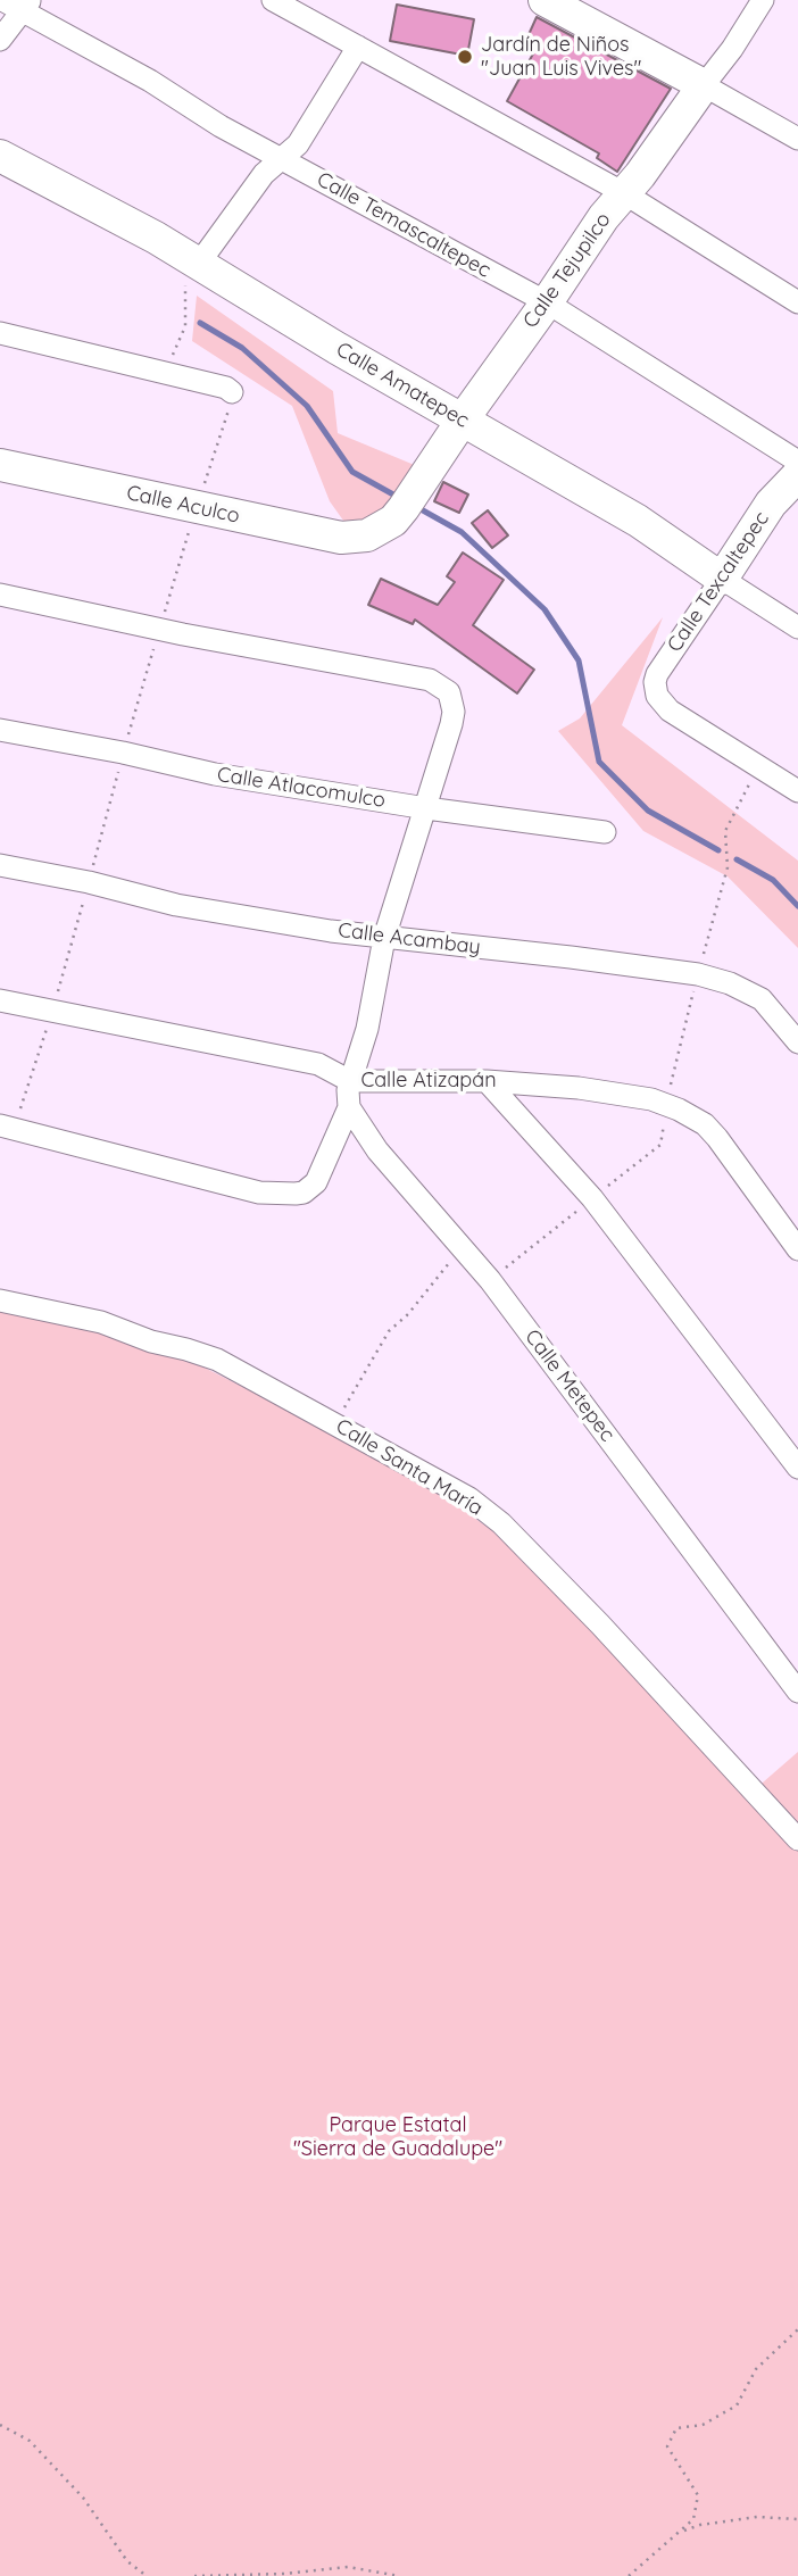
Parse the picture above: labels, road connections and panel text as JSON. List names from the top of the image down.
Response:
{
  "streets": {
    "street": [
      "Calle Temascaltepec",
      "Calle Tejupilco",
      "Calle Amatepec",
      "Calle Aculco",
      "Calle Texcaltepec",
      "Calle Atlacomulco",
      "Calle Acambay",
      "Calle Atizapán",
      "Calle Metepec",
      "Calle Santa María"
    ]
  },
  "crossings": [
    ["Calle Temascaltepec", "Calle Tejupilco"],
    ["Calle Tejupilco", "Calle Amatepec"],
    ["Calle Tejupilco", "Calle Aculco"],
    ["Calle Amatepec", "Calle Texcaltepec"]
  ],
  "parks": ["Parque Estatal \"Sierra de Guadalupe\""],
  "places": ["Jardín de Niños \"Juan Luis Vives\""]
}
